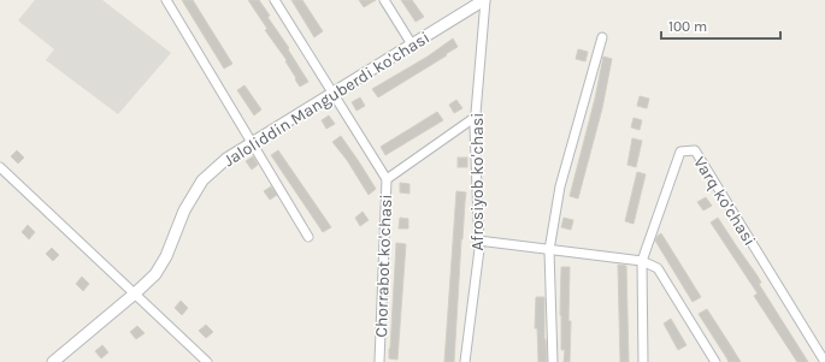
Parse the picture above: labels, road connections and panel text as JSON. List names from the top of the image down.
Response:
{
  "streets": {
    "street": [
      "Jaloliddin Manguberdi ko'chasi",
      "Afrosiyob ko'chasi",
      "Varq ko'chasi",
      "Chorrabot ko'chasi"
    ]
  },
  "crossings": [
    ["Jaloliddin Manguberdi ko'chasi", "Afrosiyob ko'chasi"],
    ["Jaloliddin Manguberdi ko'chasi", "Chorrabot ko'chasi"]
  ],
  "scale_bar": "100 m"
}
